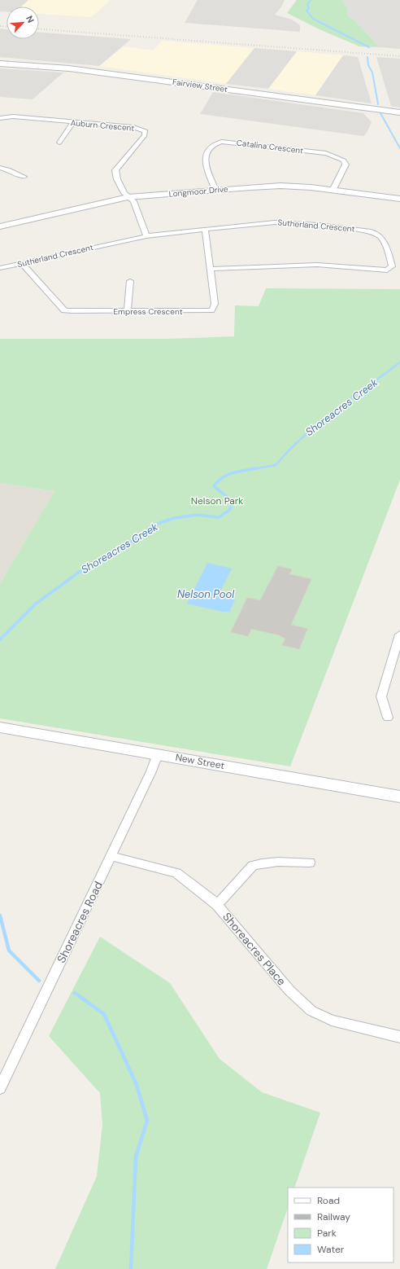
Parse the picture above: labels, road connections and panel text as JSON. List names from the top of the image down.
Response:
{
  "streets": {
    "main road": ["Fairview Street", "New Street"],
    "street": [
      "Auburn Crescent",
      "Catalina Crescent",
      "Longmoor Drive",
      "Sutherland Crescent",
      "Empress Crescent",
      "Shoreacres Road",
      "Shoreacres Place"
    ]
  },
  "crossings": [
    ["Auburn Crescent", "Longmoor Drive"],
    ["Catalina Crescent", "Longmoor Drive"],
    ["Sutherland Crescent", "Empress Crescent"],
    ["New Street", "Shoreacres Road"],
    ["Shoreacres Road", "Shoreacres Place"]
  ],
  "water": ["Shoreacres Creek", "Nelson Pool"],
  "parks": ["Nelson Park"],
  "legend": [
    "Road",
    "Railway",
    "Park",
    "Water"
  ],
  "north": "top right"
}
